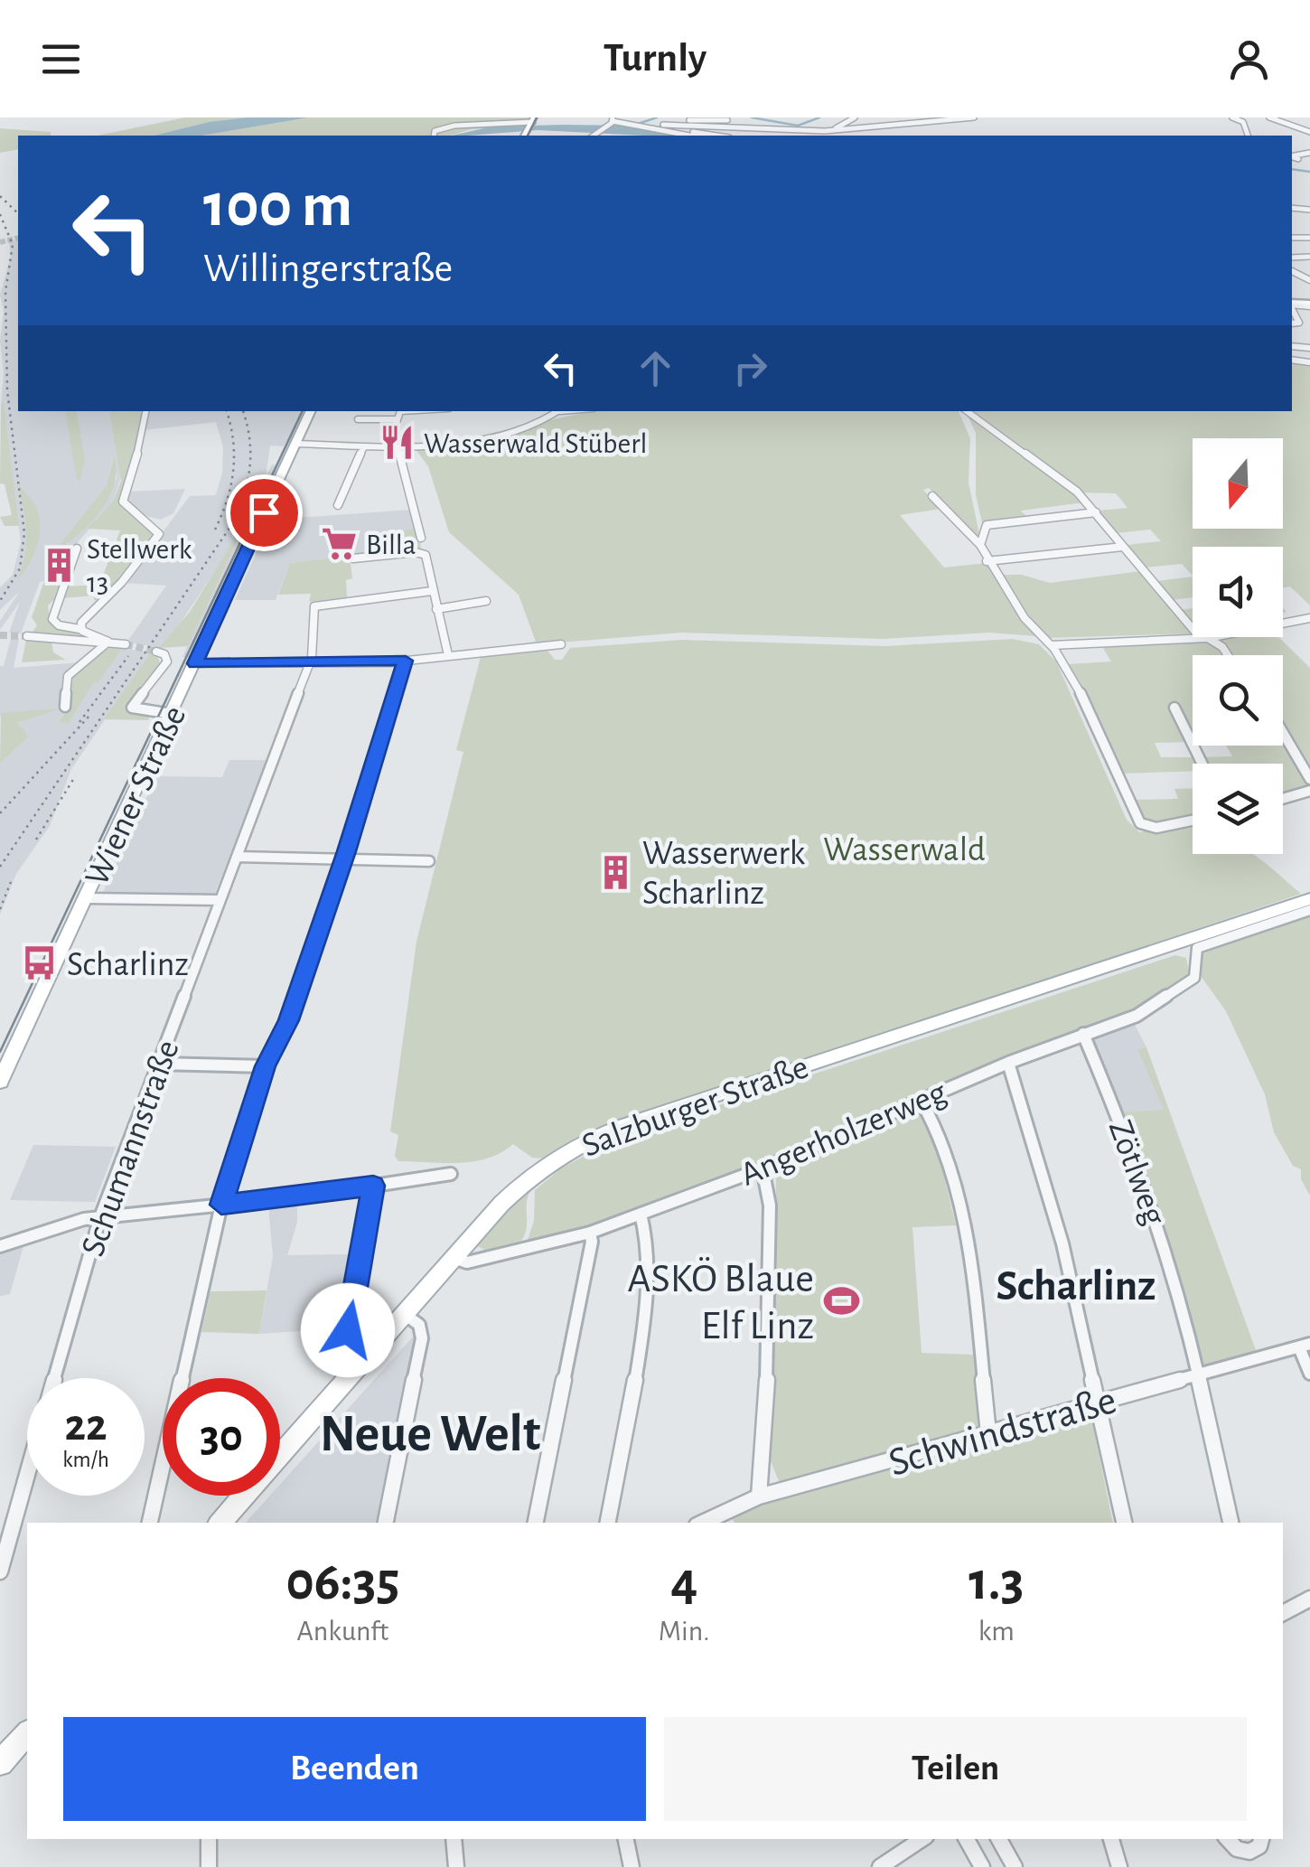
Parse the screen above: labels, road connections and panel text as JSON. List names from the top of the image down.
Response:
{
  "streets": {
    "main road": ["Wiener Straße", "Salzburger Straße"],
    "street": [
      "Angerholzerweg",
      "Schumannstraße",
      "Zötlweg",
      "Schwindstraße"
    ]
  },
  "crossings": [
    ["Salzburger Straße", "Angerholzerweg"],
    ["Angerholzerweg", "Zötlweg"],
    ["Zötlweg", "Schwindstraße"]
  ],
  "districts": ["Scharlinz", "Neue Welt"],
  "parks": ["Wasserwald"],
  "places": {
    "restaurant": ["Wasserwald Stüberl"],
    "supermarket": ["Billa"],
    "building": ["Stellwerk 13", "Wasserwerk Scharlinz"],
    "bus stop": ["Scharlinz"],
    "sports": ["ASKÖ Blaue Elf Linz"]
  },
  "north": "bottom",
  "page": {
    "header": "Turnly",
    "turn": ["100 m", "Willingerstraße"],
    "speed": "22 km/h",
    "limit": "30",
    "eta": [
      "06:35",
      "Ankunft",
      "4",
      "Min.",
      "1.3",
      "km"
    ],
    "buttons": ["Beenden", "Teilen"]
  }
}
